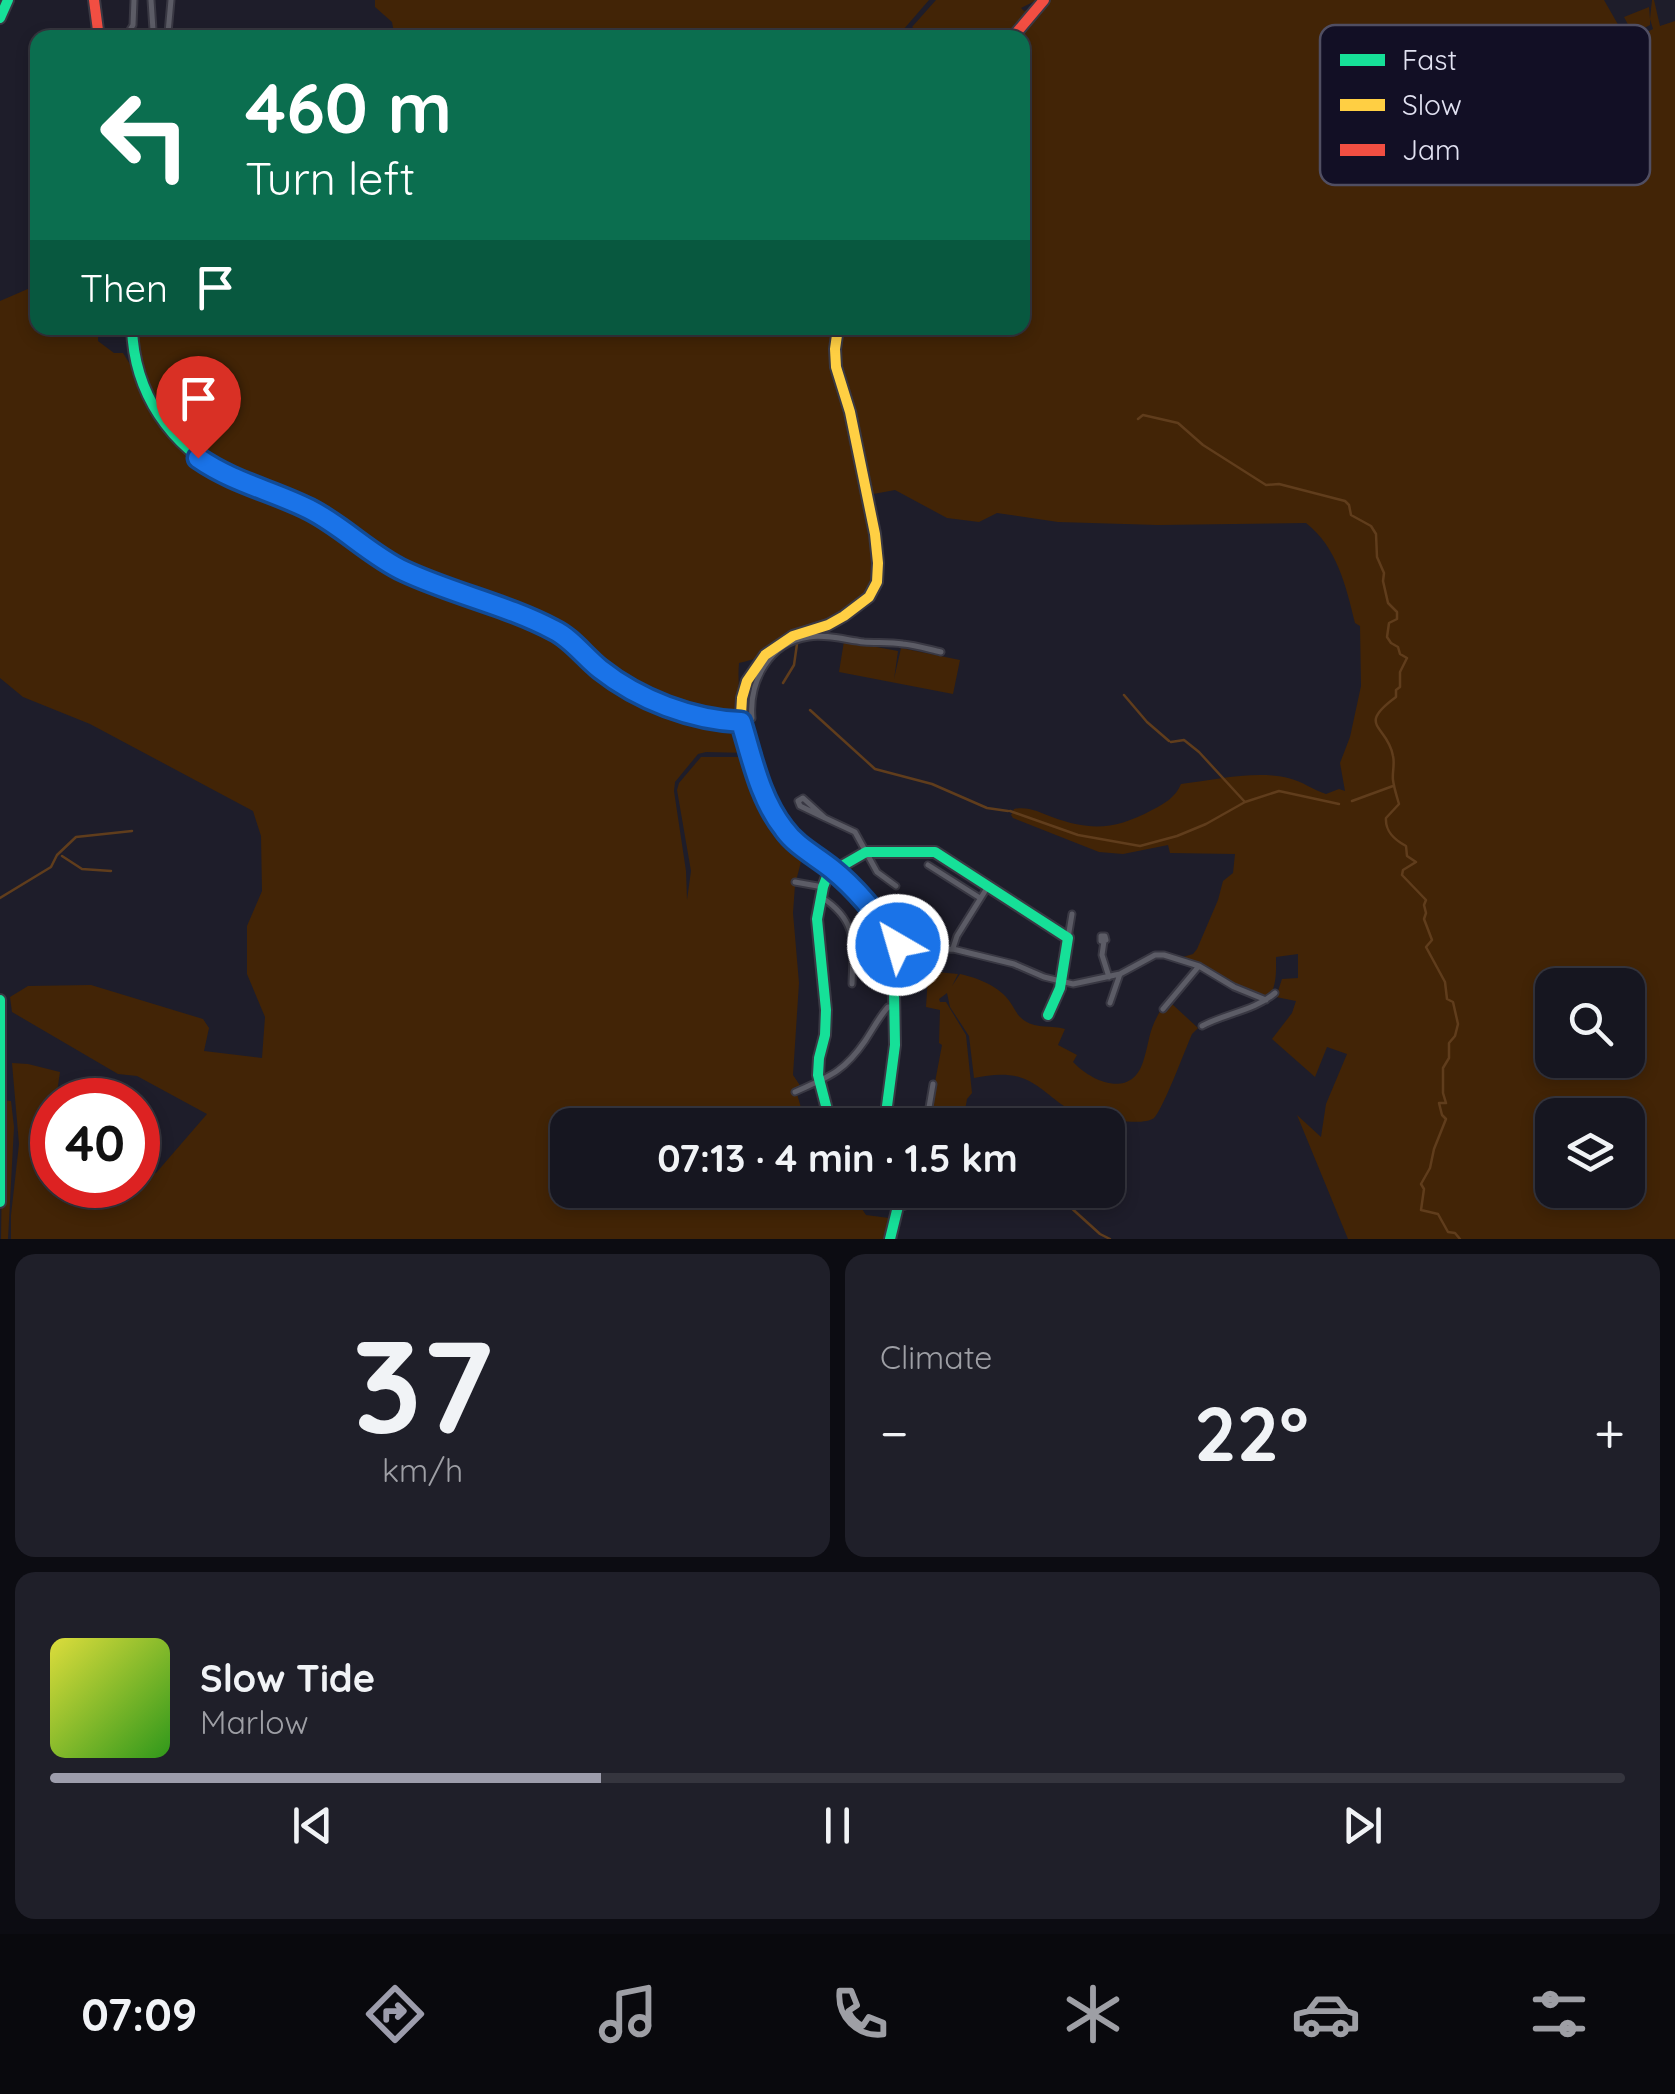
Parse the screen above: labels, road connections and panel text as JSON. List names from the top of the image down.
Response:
{
  "legend": ["Fast", "Slow", "Jam"],
  "page": {
    "turn": ["460 m", "Turn left"],
    "then": "Then",
    "limit": "40",
    "trip": "07:13 · 4 min · 1.5 km",
    "tile": [
      ["37", "km/h"],
      "Climate"
    ],
    "heat": ["−", "22°", "+"],
    "song": ["Slow Tide", "Marlow"],
    "tabs": "07:09"
  }
}
